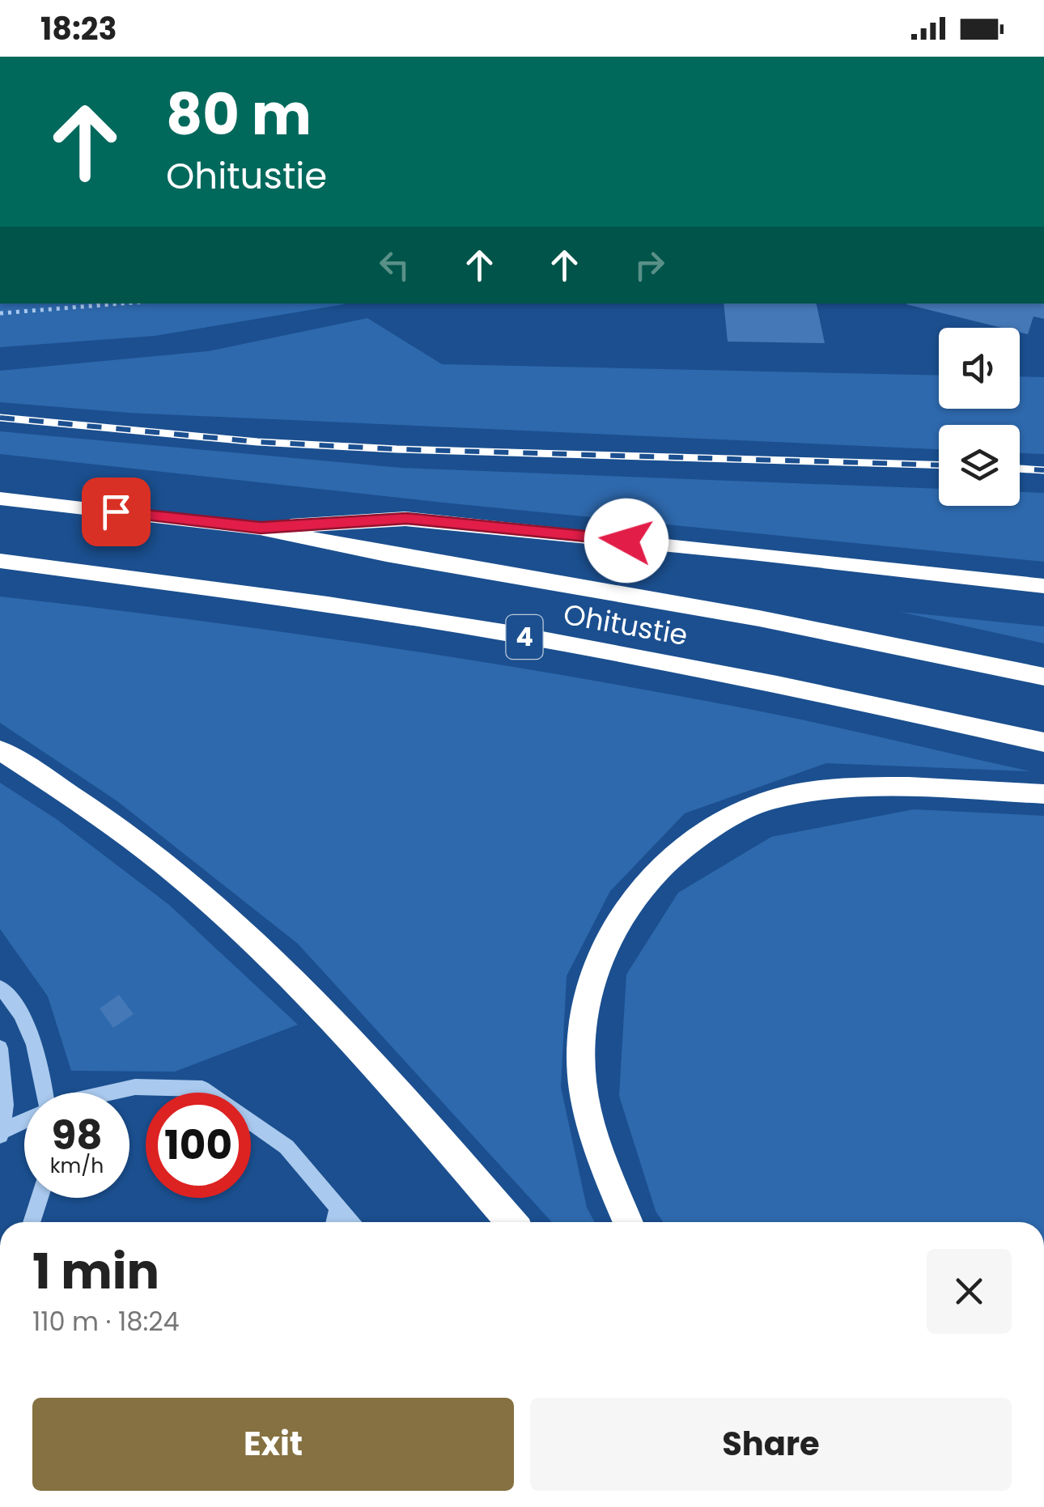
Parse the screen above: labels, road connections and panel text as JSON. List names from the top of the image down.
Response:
{
  "streets": {
    "highway": ["Ohitustie", "4"]
  },
  "page": {
    "status": "18:23",
    "turn": ["80 m", "Ohitustie"],
    "speed": "98 km/h",
    "limit": "100",
    "heading": ["1 min", "110 m · 18:24"],
    "buttons": ["Exit", "Share"]
  }
}
